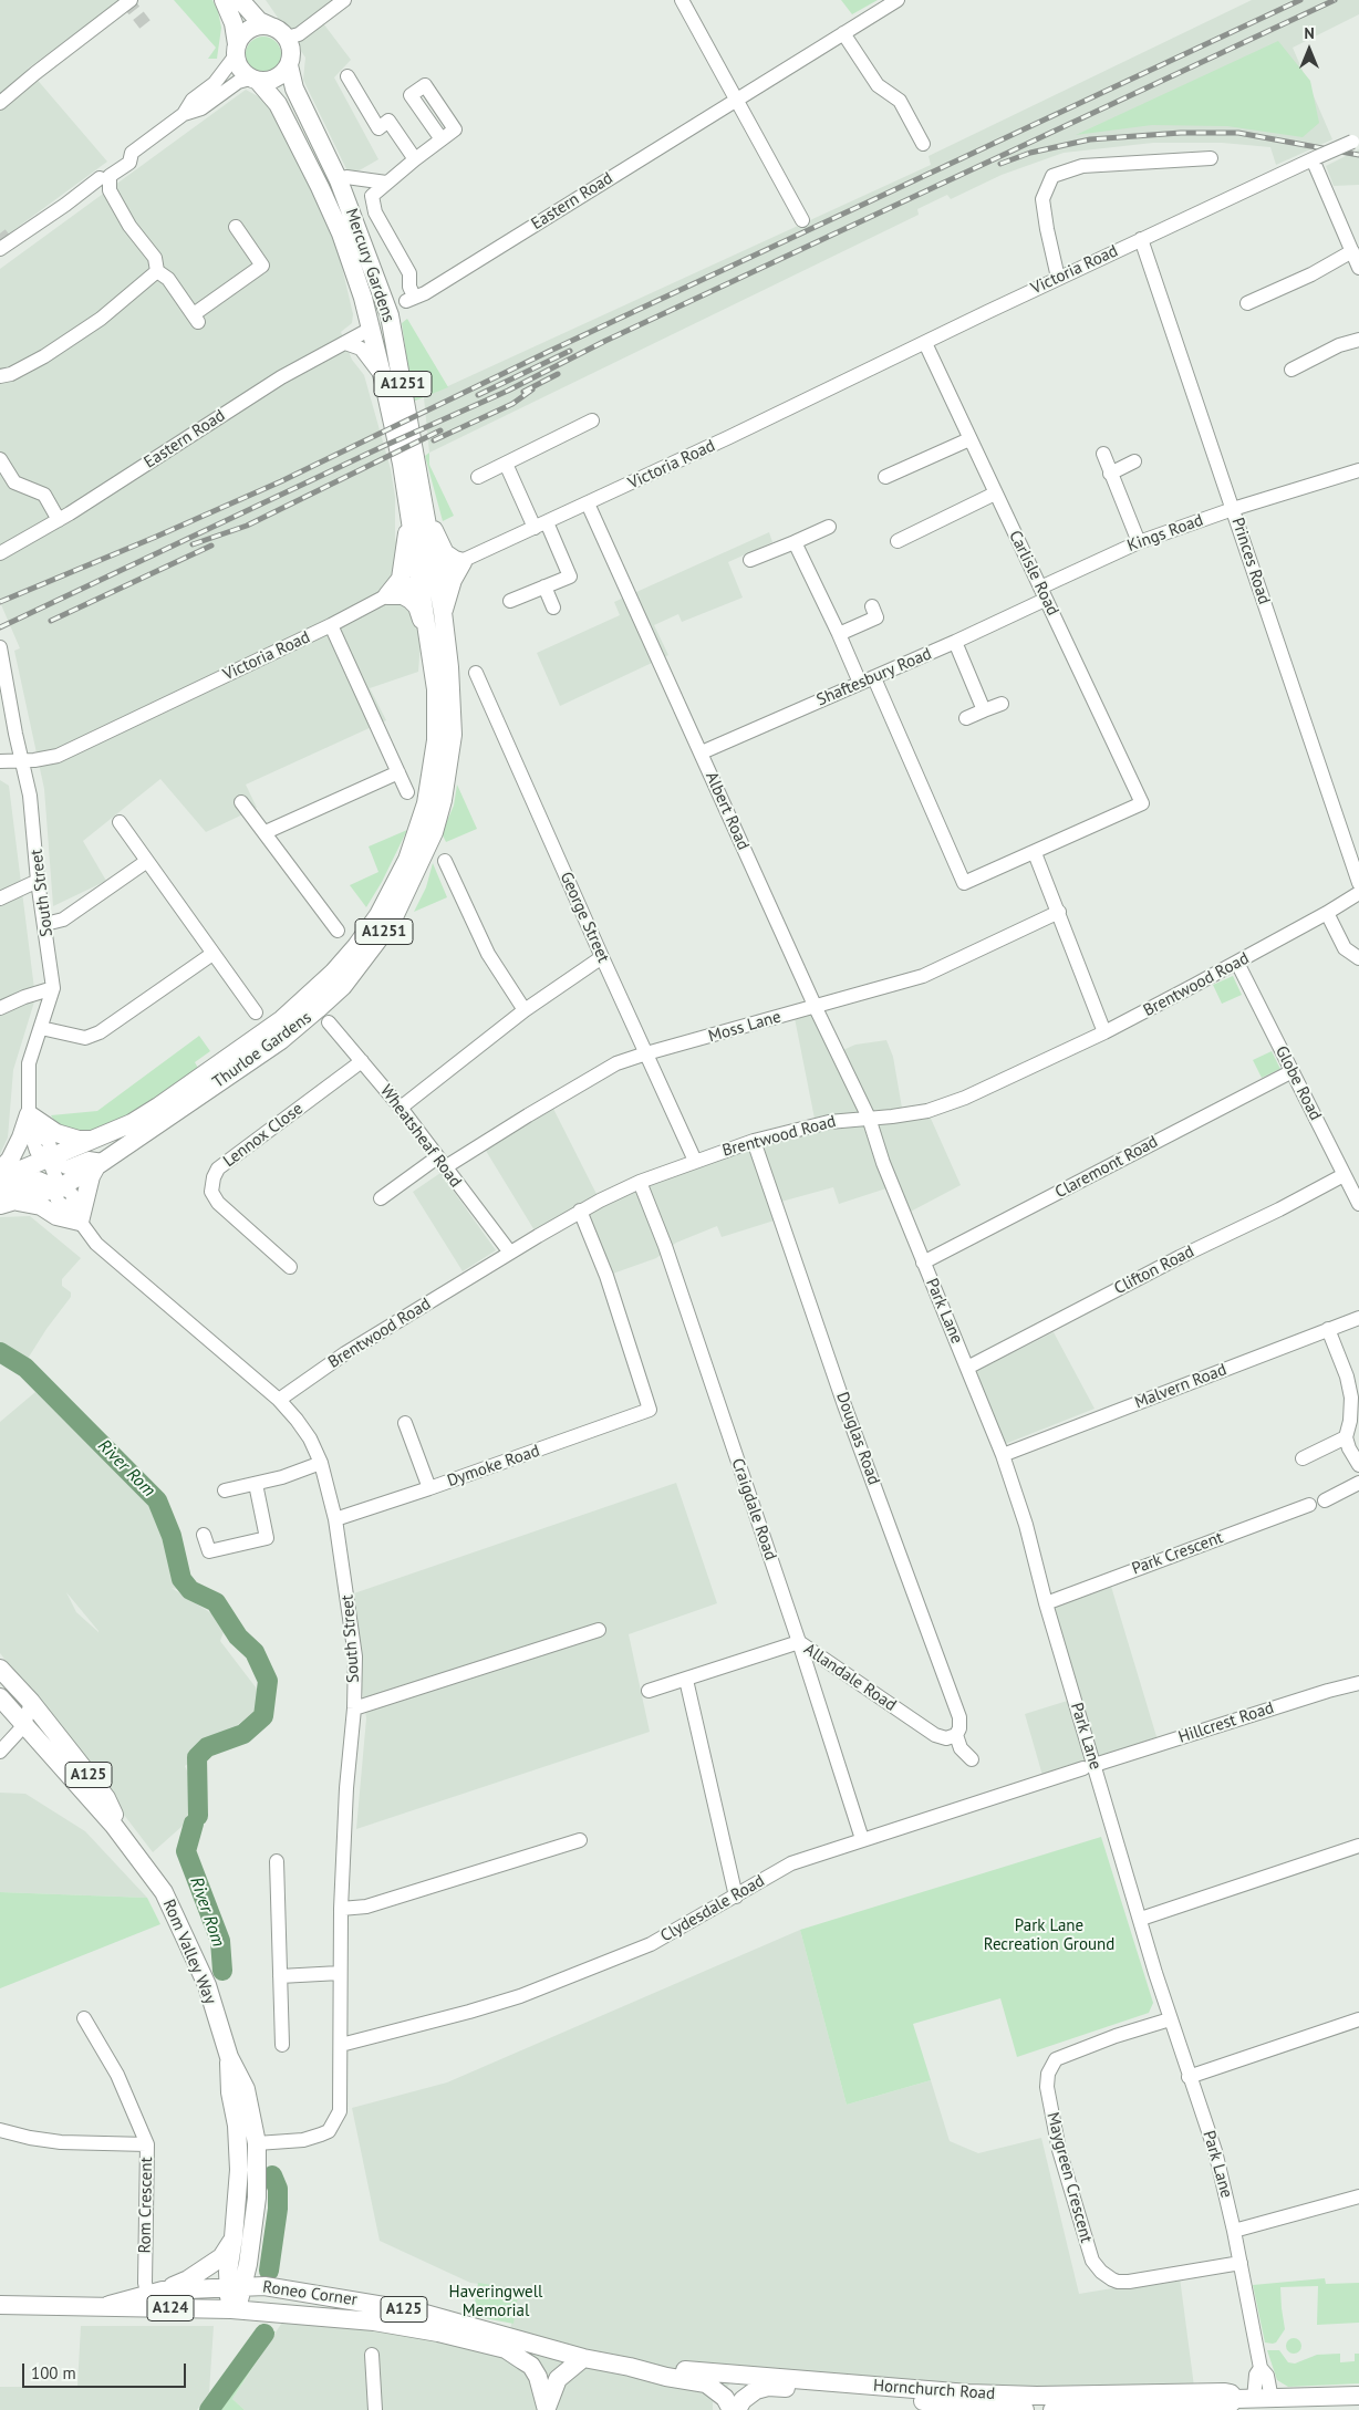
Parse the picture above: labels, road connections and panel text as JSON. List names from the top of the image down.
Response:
{
  "streets": {
    "main road": [
      "Mercury Gardens",
      "A1251",
      "Thurloe Gardens",
      "A125",
      "Rom Valley Way",
      "Roneo Corner",
      "A124",
      "Hornchurch Road"
    ],
    "street": [
      "Eastern Road",
      "Victoria Road",
      "Kings Road",
      "Princes Road",
      "Carlisle Road",
      "Shaftesbury Road",
      "Albert Road",
      "South Street",
      "George Street",
      "Brentwood Road",
      "Moss Lane",
      "Globe Road",
      "Lennox Close",
      "Wheatsheaf Road",
      "Claremont Road",
      "Clifton Road",
      "Park Lane",
      "Malvern Road",
      "Douglas Road",
      "Dymoke Road",
      "Craigdale Road",
      "Park Crescent",
      "Allandale Road",
      "Hillcrest Road",
      "Clydesdale Road",
      "Maygreen Crescent",
      "Rom Crescent"
    ]
  },
  "crossings": [
    ["Eastern Road", "Mercury Gardens"],
    ["Mercury Gardens", "Victoria Road"],
    ["Mercury Gardens", "A1251"],
    ["Mercury Gardens", "Thurloe Gardens"],
    ["Victoria Road", "A1251"],
    ["Victoria Road", "Princes Road"],
    ["Victoria Road", "Carlisle Road"],
    ["Victoria Road", "Albert Road"],
    ["Victoria Road", "South Street"],
    ["Victoria Road", "Thurloe Gardens"],
    ["A1251", "South Street"],
    ["A1251", "Thurloe Gardens"],
    ["Kings Road", "Princes Road"],
    ["Kings Road", "Carlisle Road"],
    ["Kings Road", "Shaftesbury Road"],
    ["Carlisle Road", "Shaftesbury Road"],
    ["Shaftesbury Road", "Albert Road"],
    ["Albert Road", "Brentwood Road"],
    ["Albert Road", "Moss Lane"],
    ["Albert Road", "Park Lane"],
    ["South Street", "Brentwood Road"],
    ["South Street", "Thurloe Gardens"],
    ["South Street", "Dymoke Road"],
    ["South Street", "Clydesdale Road"],
    ["South Street", "Rom Valley Way"],
    ["George Street", "Brentwood Road"],
    ["George Street", "Moss Lane"],
    ["Brentwood Road", "Globe Road"],
    ["Brentwood Road", "Wheatsheaf Road"],
    ["Brentwood Road", "Park Lane"],
    ["Brentwood Road", "Douglas Road"],
    ["Brentwood Road", "Dymoke Road"],
    ["Brentwood Road", "Craigdale Road"],
    ["Moss Lane", "Wheatsheaf Road"],
    ["Globe Road", "Claremont Road"],
    ["Globe Road", "Clifton Road"],
    ["Lennox Close", "Wheatsheaf Road"],
    ["Claremont Road", "Park Lane"],
    ["Clifton Road", "Park Lane"],
    ["Park Lane", "Malvern Road"],
    ["Park Lane", "Park Crescent"],
    ["Park Lane", "Hillcrest Road"],
    ["Park Lane", "Clydesdale Road"],
    ["Park Lane", "Maygreen Crescent"],
    ["Park Lane", "Hornchurch Road"],
    ["Douglas Road", "Allandale Road"],
    ["Craigdale Road", "Allandale Road"],
    ["Craigdale Road", "Clydesdale Road"],
    ["Hillcrest Road", "Clydesdale Road"],
    ["A125", "Roneo Corner"],
    ["A125", "Hornchurch Road"],
    ["Rom Valley Way", "Roneo Corner"],
    ["Rom Valley Way", "A124"],
    ["Rom Crescent", "A124"],
    ["Roneo Corner", "A124"],
    ["Roneo Corner", "Hornchurch Road"]
  ],
  "water": ["River Rom"],
  "parks": ["Park Lane Recreation Ground", "Haveringwell Memorial"],
  "scale_bar": "100 m",
  "north": "top"
}
